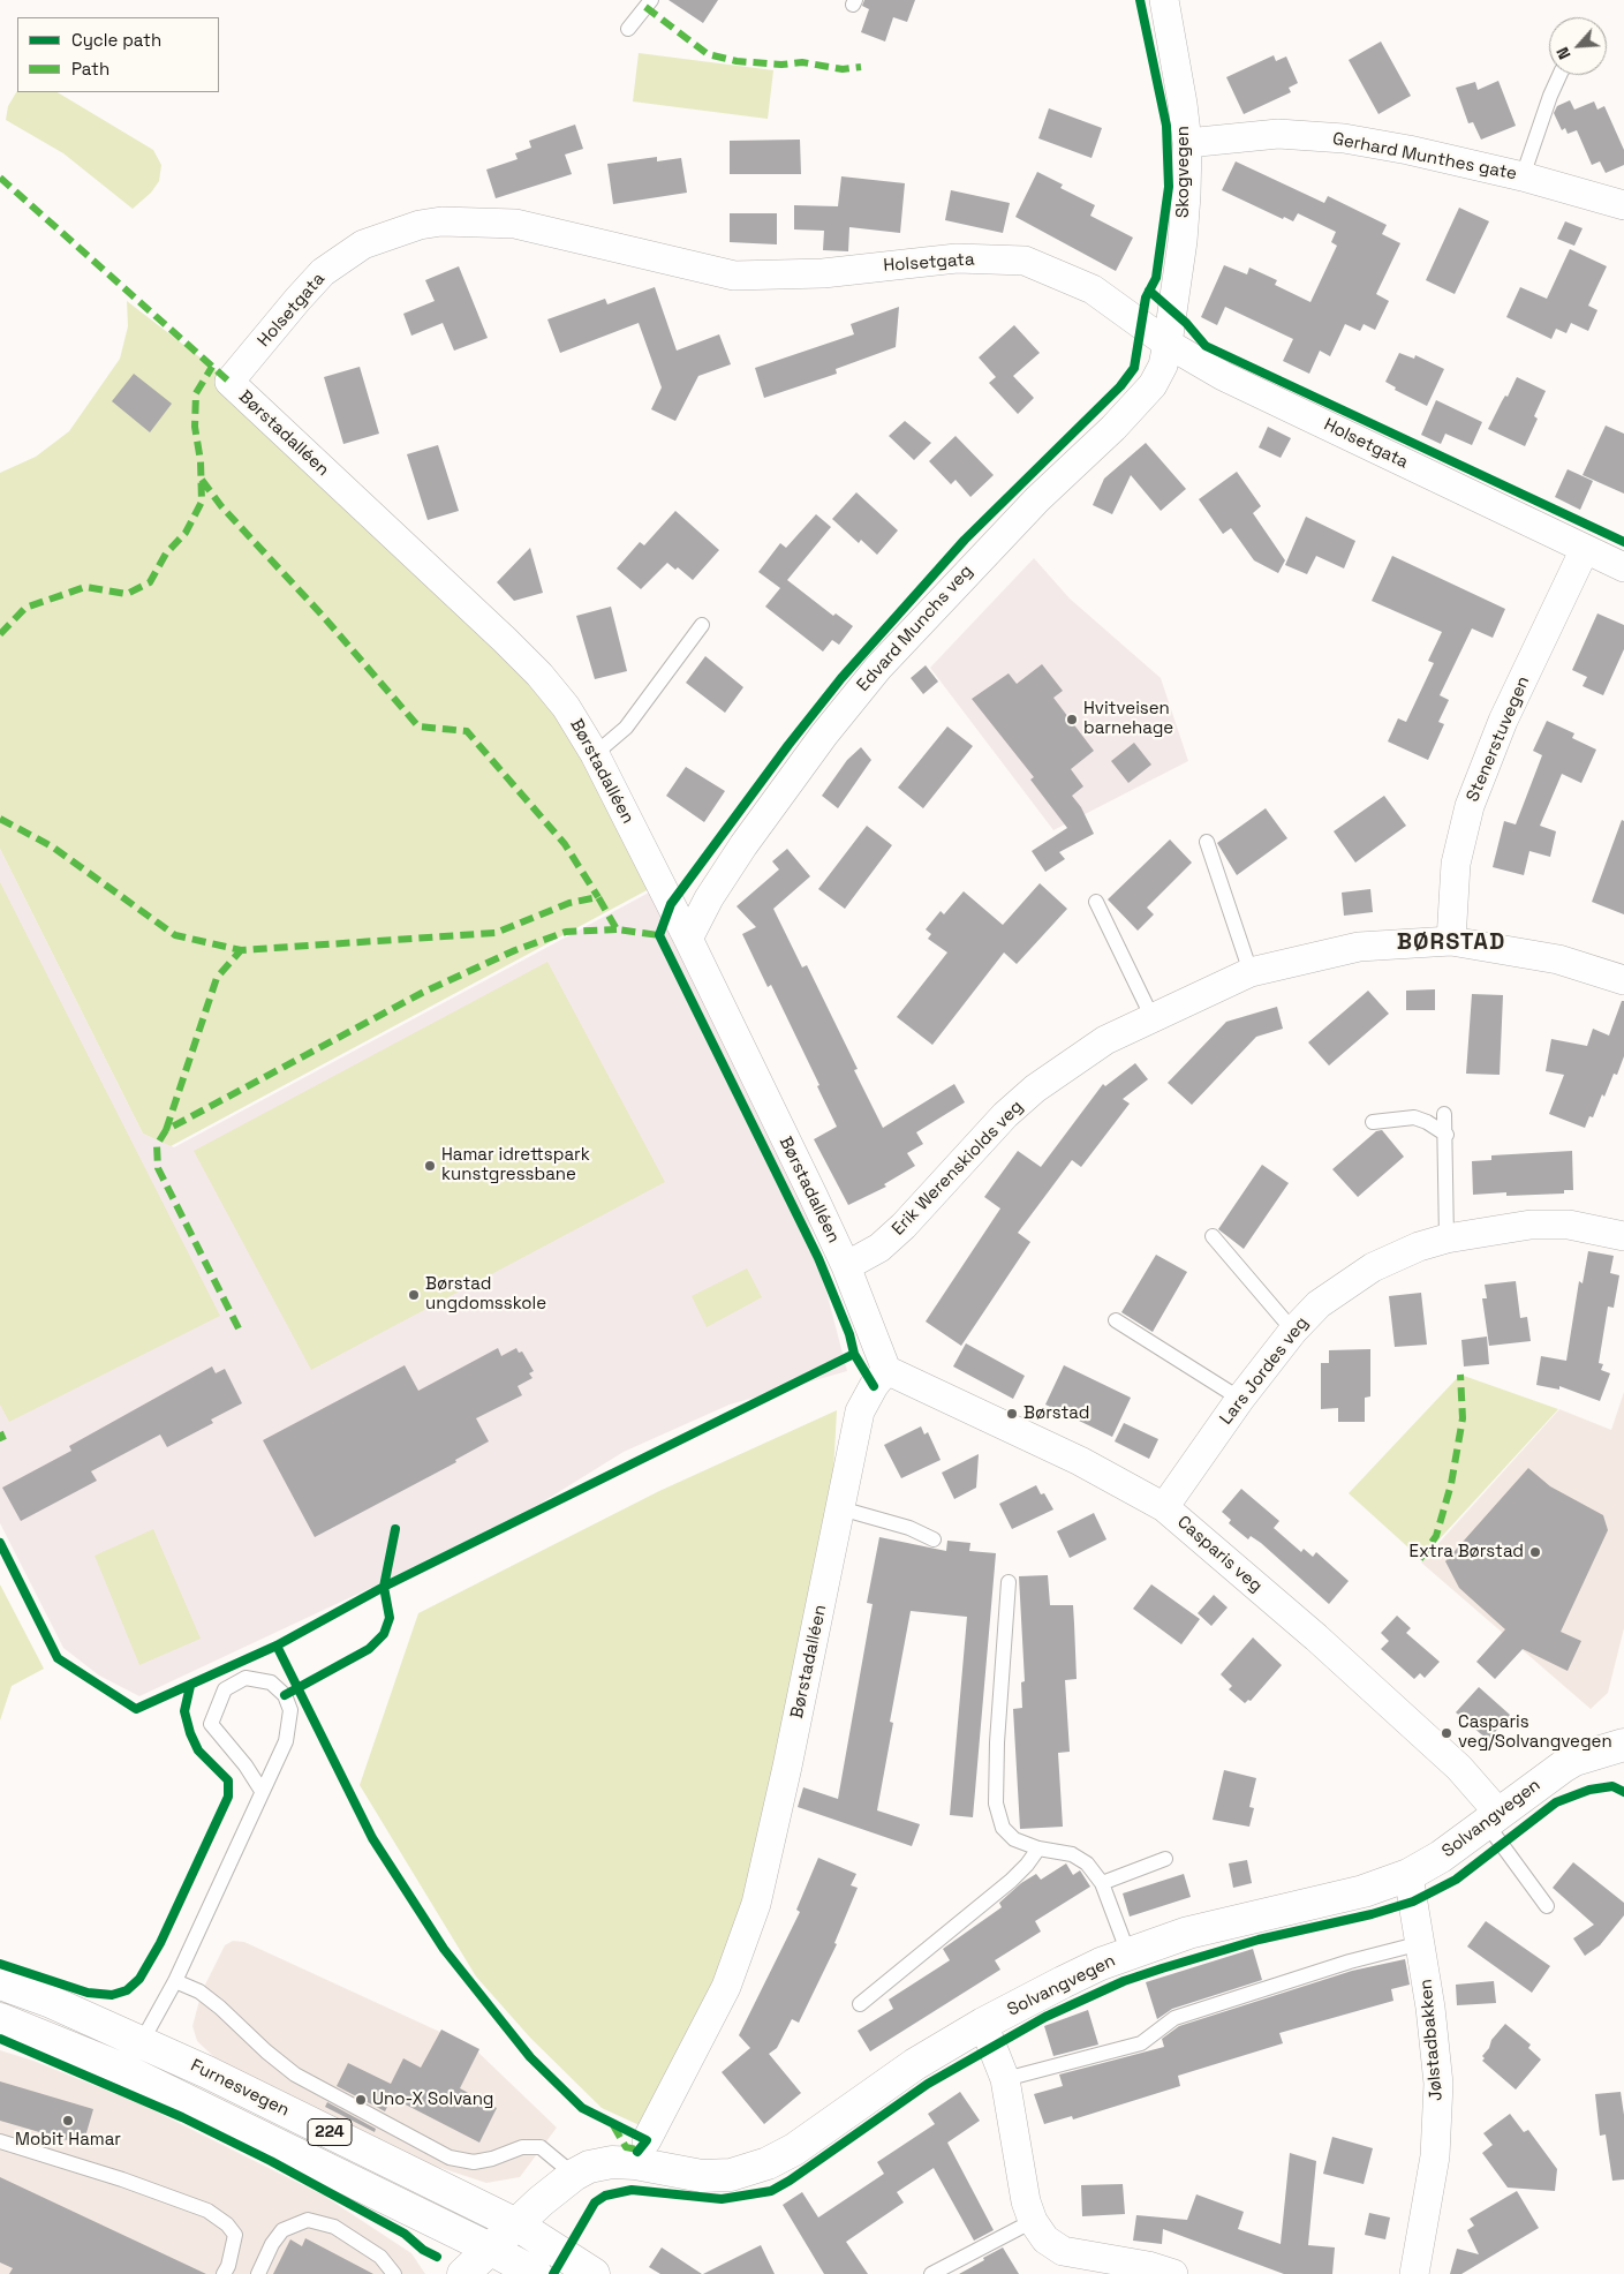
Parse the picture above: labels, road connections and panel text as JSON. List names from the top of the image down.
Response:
{
  "streets": {
    "main road": ["Solvangvegen", "Furnesvegen", "224"],
    "street": [
      "Gerhard Munthes gate",
      "Skogvegen",
      "Holsetgata",
      "Børstadalléen",
      "Edvard Munchs veg",
      "Stenerstuvegen",
      "Erik Werenskiolds veg",
      "Lars Jordes veg",
      "Casparis veg",
      "Jølstadbakken"
    ]
  },
  "crossings": [
    ["Gerhard Munthes gate", "Skogvegen"],
    ["Skogvegen", "Holsetgata"],
    ["Skogvegen", "Edvard Munchs veg"],
    ["Holsetgata", "Børstadalléen"],
    ["Holsetgata", "Edvard Munchs veg"],
    ["Holsetgata", "Stenerstuvegen"],
    ["Børstadalléen", "Edvard Munchs veg"],
    ["Børstadalléen", "Erik Werenskiolds veg"],
    ["Børstadalléen", "Casparis veg"],
    ["Stenerstuvegen", "Erik Werenskiolds veg"],
    ["Lars Jordes veg", "Casparis veg"],
    ["Casparis veg", "Solvangvegen"],
    ["Solvangvegen", "Jølstadbakken"],
    ["Solvangvegen", "Furnesvegen"]
  ],
  "districts": ["BØRSTAD"],
  "places": [
    "Hvitveisen barnehage",
    "Hamar idrettspark kunstgressbane",
    "Børstad ungdomsskole",
    "Børstad",
    "Extra Børstad",
    "Casparis veg/Solvangvegen",
    "Uno-X Solvang",
    "Mobit Hamar"
  ],
  "legend": ["Cycle path", "Path"],
  "north": "bottom left"
}
